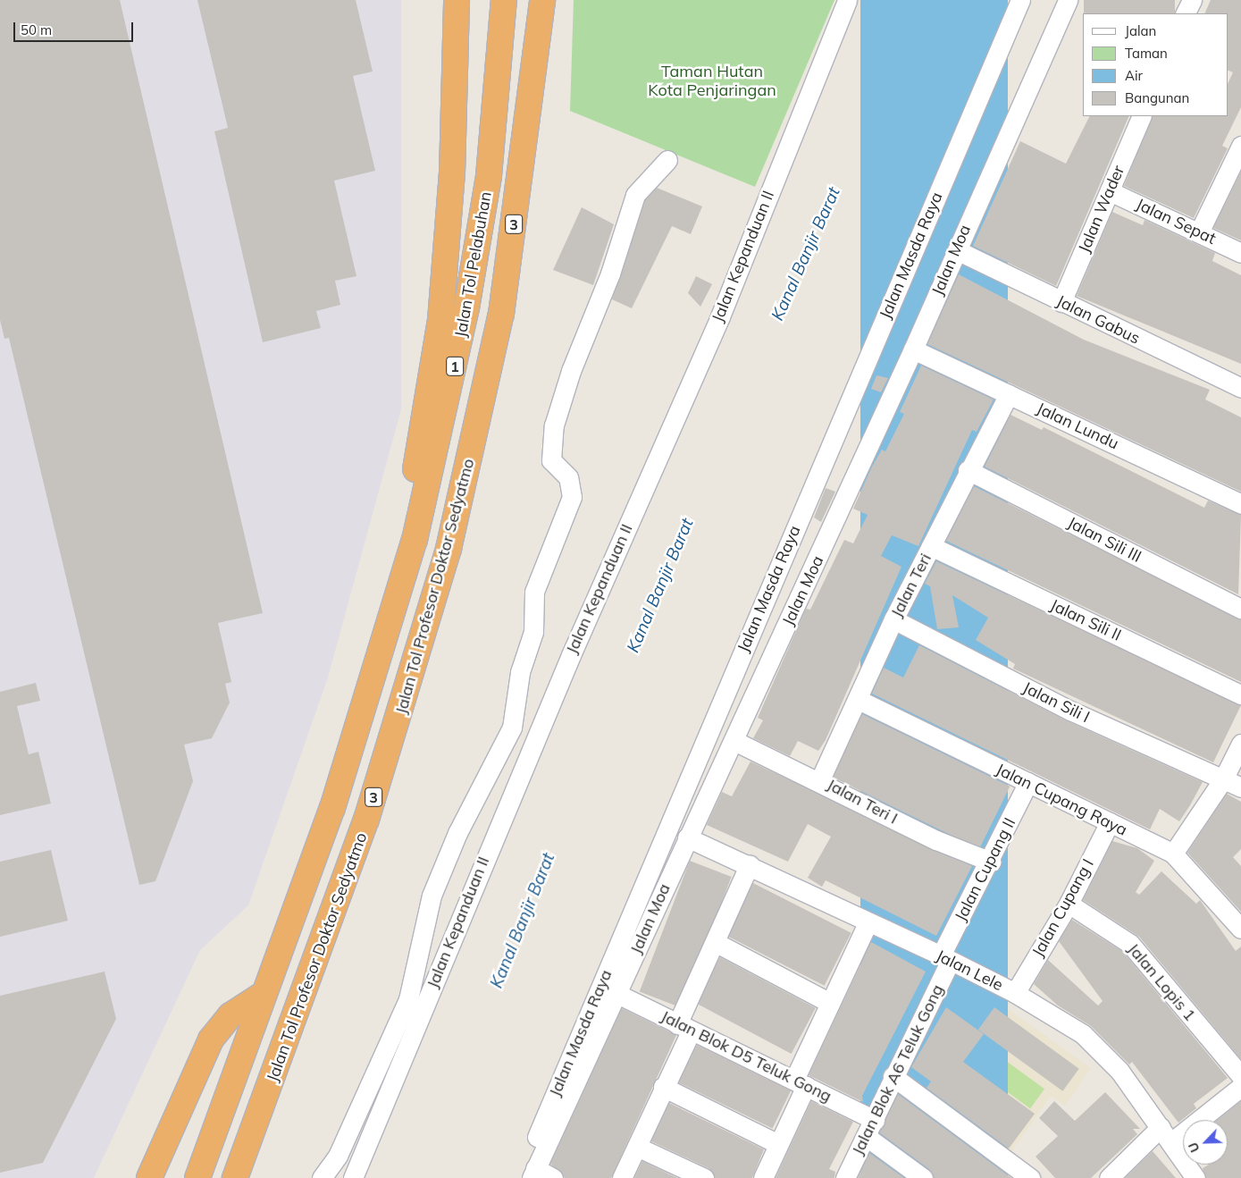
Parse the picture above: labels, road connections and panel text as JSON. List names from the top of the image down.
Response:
{
  "streets": {
    "highway": [
      "3",
      "Jalan Tol Pelabuhan",
      "1",
      "Jalan Tol Profesor Doktor Sedyatmo"
    ],
    "street": [
      "Jalan Wader",
      "Jalan Sepat",
      "Jalan Masda Raya",
      "Jalan Kepanduan II",
      "Jalan Moa",
      "Jalan Gabus",
      "Jalan Lundu",
      "Jalan Sili III",
      "Jalan Teri",
      "Jalan Sili II",
      "Jalan Sili I",
      "Jalan Cupang Raya",
      "Jalan Teri I",
      "Jalan Cupang II",
      "Jalan Cupang I",
      "Jalan Lele",
      "Jalan Lopis 1",
      "Jalan Blok D5 Teluk Gong",
      "Jalan Blok A6 Teluk Gong"
    ]
  },
  "crossings": [
    ["Jalan Wader", "Jalan Sepat"],
    ["Jalan Wader", "Jalan Gabus"],
    ["Jalan Moa", "Jalan Gabus"],
    ["Jalan Moa", "Jalan Lundu"],
    ["Jalan Moa", "Jalan Teri I"],
    ["Jalan Moa", "Jalan Lele"],
    ["Jalan Moa", "Jalan Blok D5 Teluk Gong"],
    ["Jalan Lundu", "Jalan Teri"],
    ["Jalan Sili III", "Jalan Teri"],
    ["Jalan Teri", "Jalan Sili II"],
    ["Jalan Teri", "Jalan Sili I"],
    ["Jalan Teri", "Jalan Cupang Raya"],
    ["Jalan Teri", "Jalan Teri I"],
    ["Jalan Cupang Raya", "Jalan Cupang II"],
    ["Jalan Cupang Raya", "Jalan Cupang I"],
    ["Jalan Teri I", "Jalan Cupang II"],
    ["Jalan Cupang II", "Jalan Lele"],
    ["Jalan Cupang II", "Jalan Blok A6 Teluk Gong"],
    ["Jalan Cupang I", "Jalan Lele"],
    ["Jalan Cupang I", "Jalan Lopis 1"],
    ["Jalan Lele", "Jalan Blok A6 Teluk Gong"],
    ["Jalan Blok D5 Teluk Gong", "Jalan Blok A6 Teluk Gong"]
  ],
  "water": ["Kanal Banjir Barat"],
  "parks": ["Taman Hutan Kota Penjaringan"],
  "legend": [
    "Jalan",
    "Taman",
    "Air",
    "Bangunan"
  ],
  "scale_bar": "50 m",
  "north": "bottom left"
}
